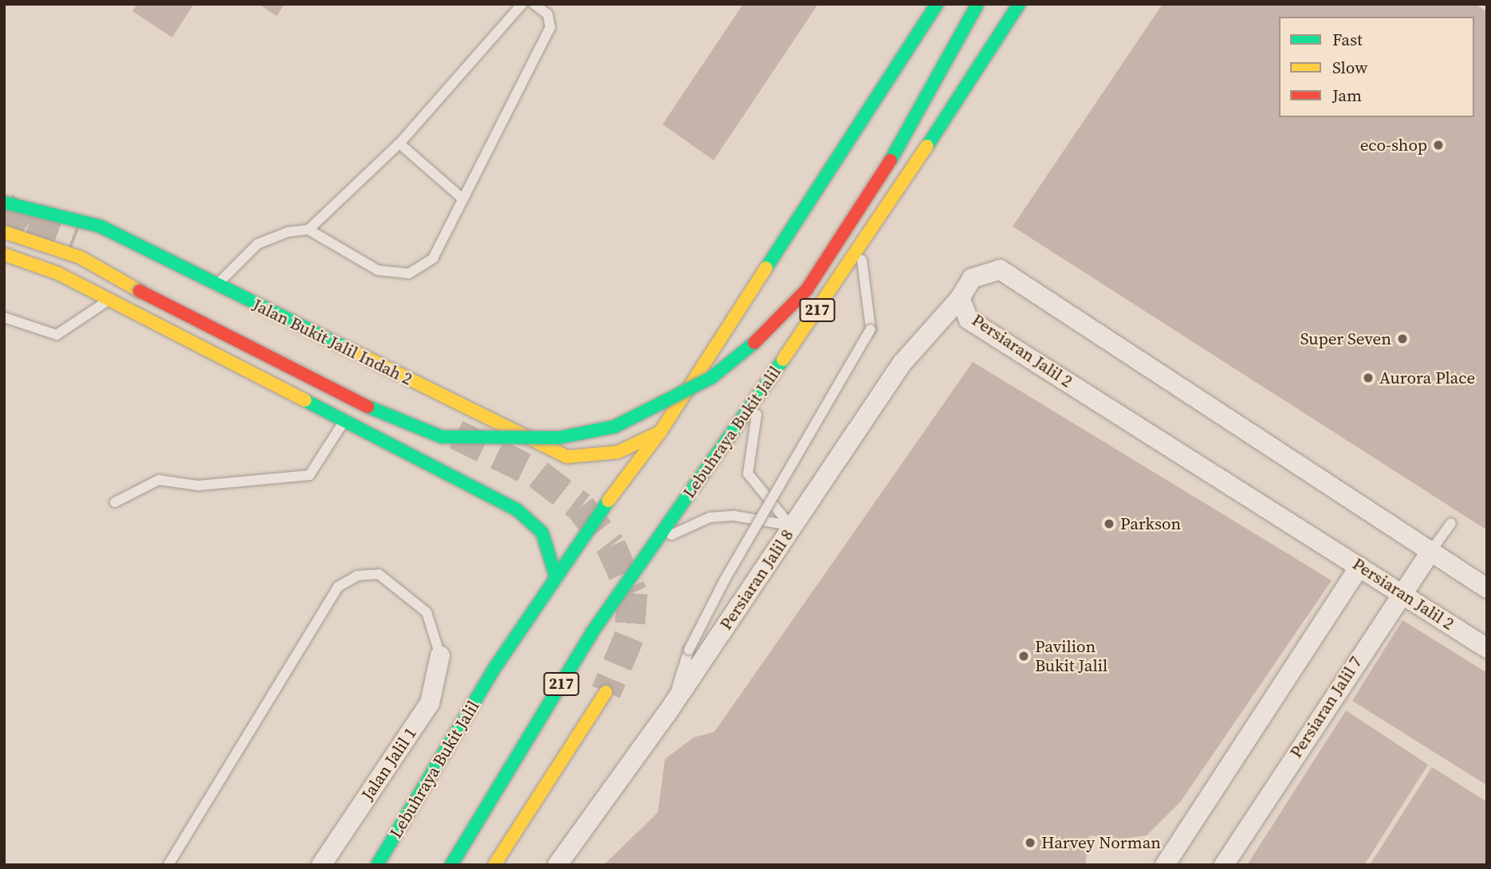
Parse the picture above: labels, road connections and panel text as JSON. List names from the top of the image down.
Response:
{
  "streets": {
    "main road": ["217", "Jalan Bukit Jalil Indah 2", "Lebuhraya Bukit Jalil"],
    "street": [
      "Persiaran Jalil 2",
      "Persiaran Jalil 8",
      "Persiaran Jalil 7",
      "Jalan Jalil 1"
    ]
  },
  "crossings": [
    ["Jalan Bukit Jalil Indah 2", "Lebuhraya Bukit Jalil"],
    ["Persiaran Jalil 2", "Persiaran Jalil 8"],
    ["Persiaran Jalil 2", "Persiaran Jalil 7"]
  ],
  "places": [
    "eco-shop",
    "Super Seven",
    "Aurora Place",
    "Parkson",
    "Pavilion Bukit Jalil",
    "Harvey Norman"
  ],
  "legend": ["Fast", "Slow", "Jam"]
}
